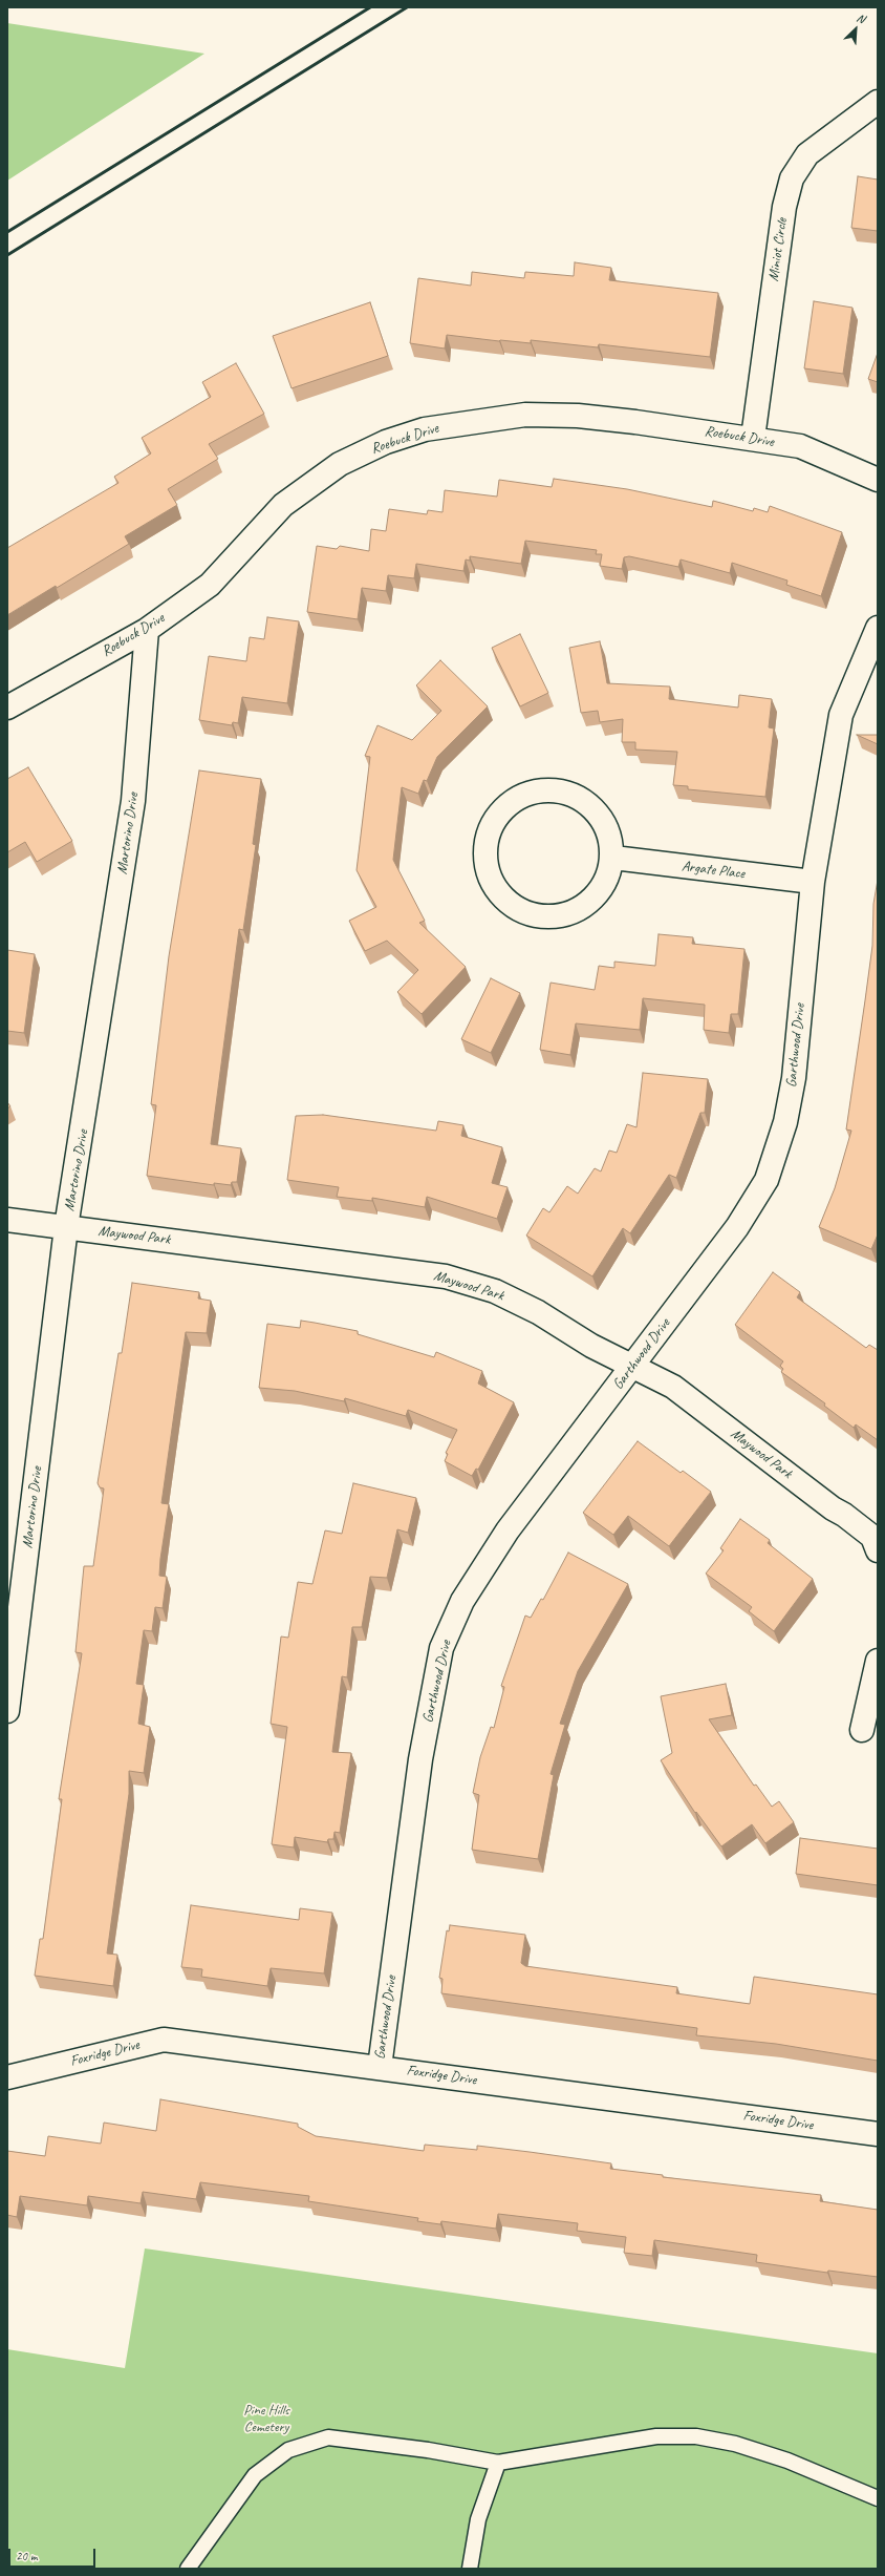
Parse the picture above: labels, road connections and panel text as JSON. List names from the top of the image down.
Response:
{
  "streets": {
    "street": [
      "Miniot Circle",
      "Roebuck Drive",
      "Martorino Drive",
      "Argate Place",
      "Garthwood Drive",
      "Maywood Park",
      "Foxridge Drive"
    ]
  },
  "crossings": [
    ["Miniot Circle", "Roebuck Drive"],
    ["Roebuck Drive", "Martorino Drive"],
    ["Martorino Drive", "Maywood Park"],
    ["Argate Place", "Garthwood Drive"],
    ["Garthwood Drive", "Maywood Park"],
    ["Garthwood Drive", "Foxridge Drive"]
  ],
  "parks": ["Pine Hills Cemetery"],
  "scale_bar": "20 m",
  "north": "top right"
}
